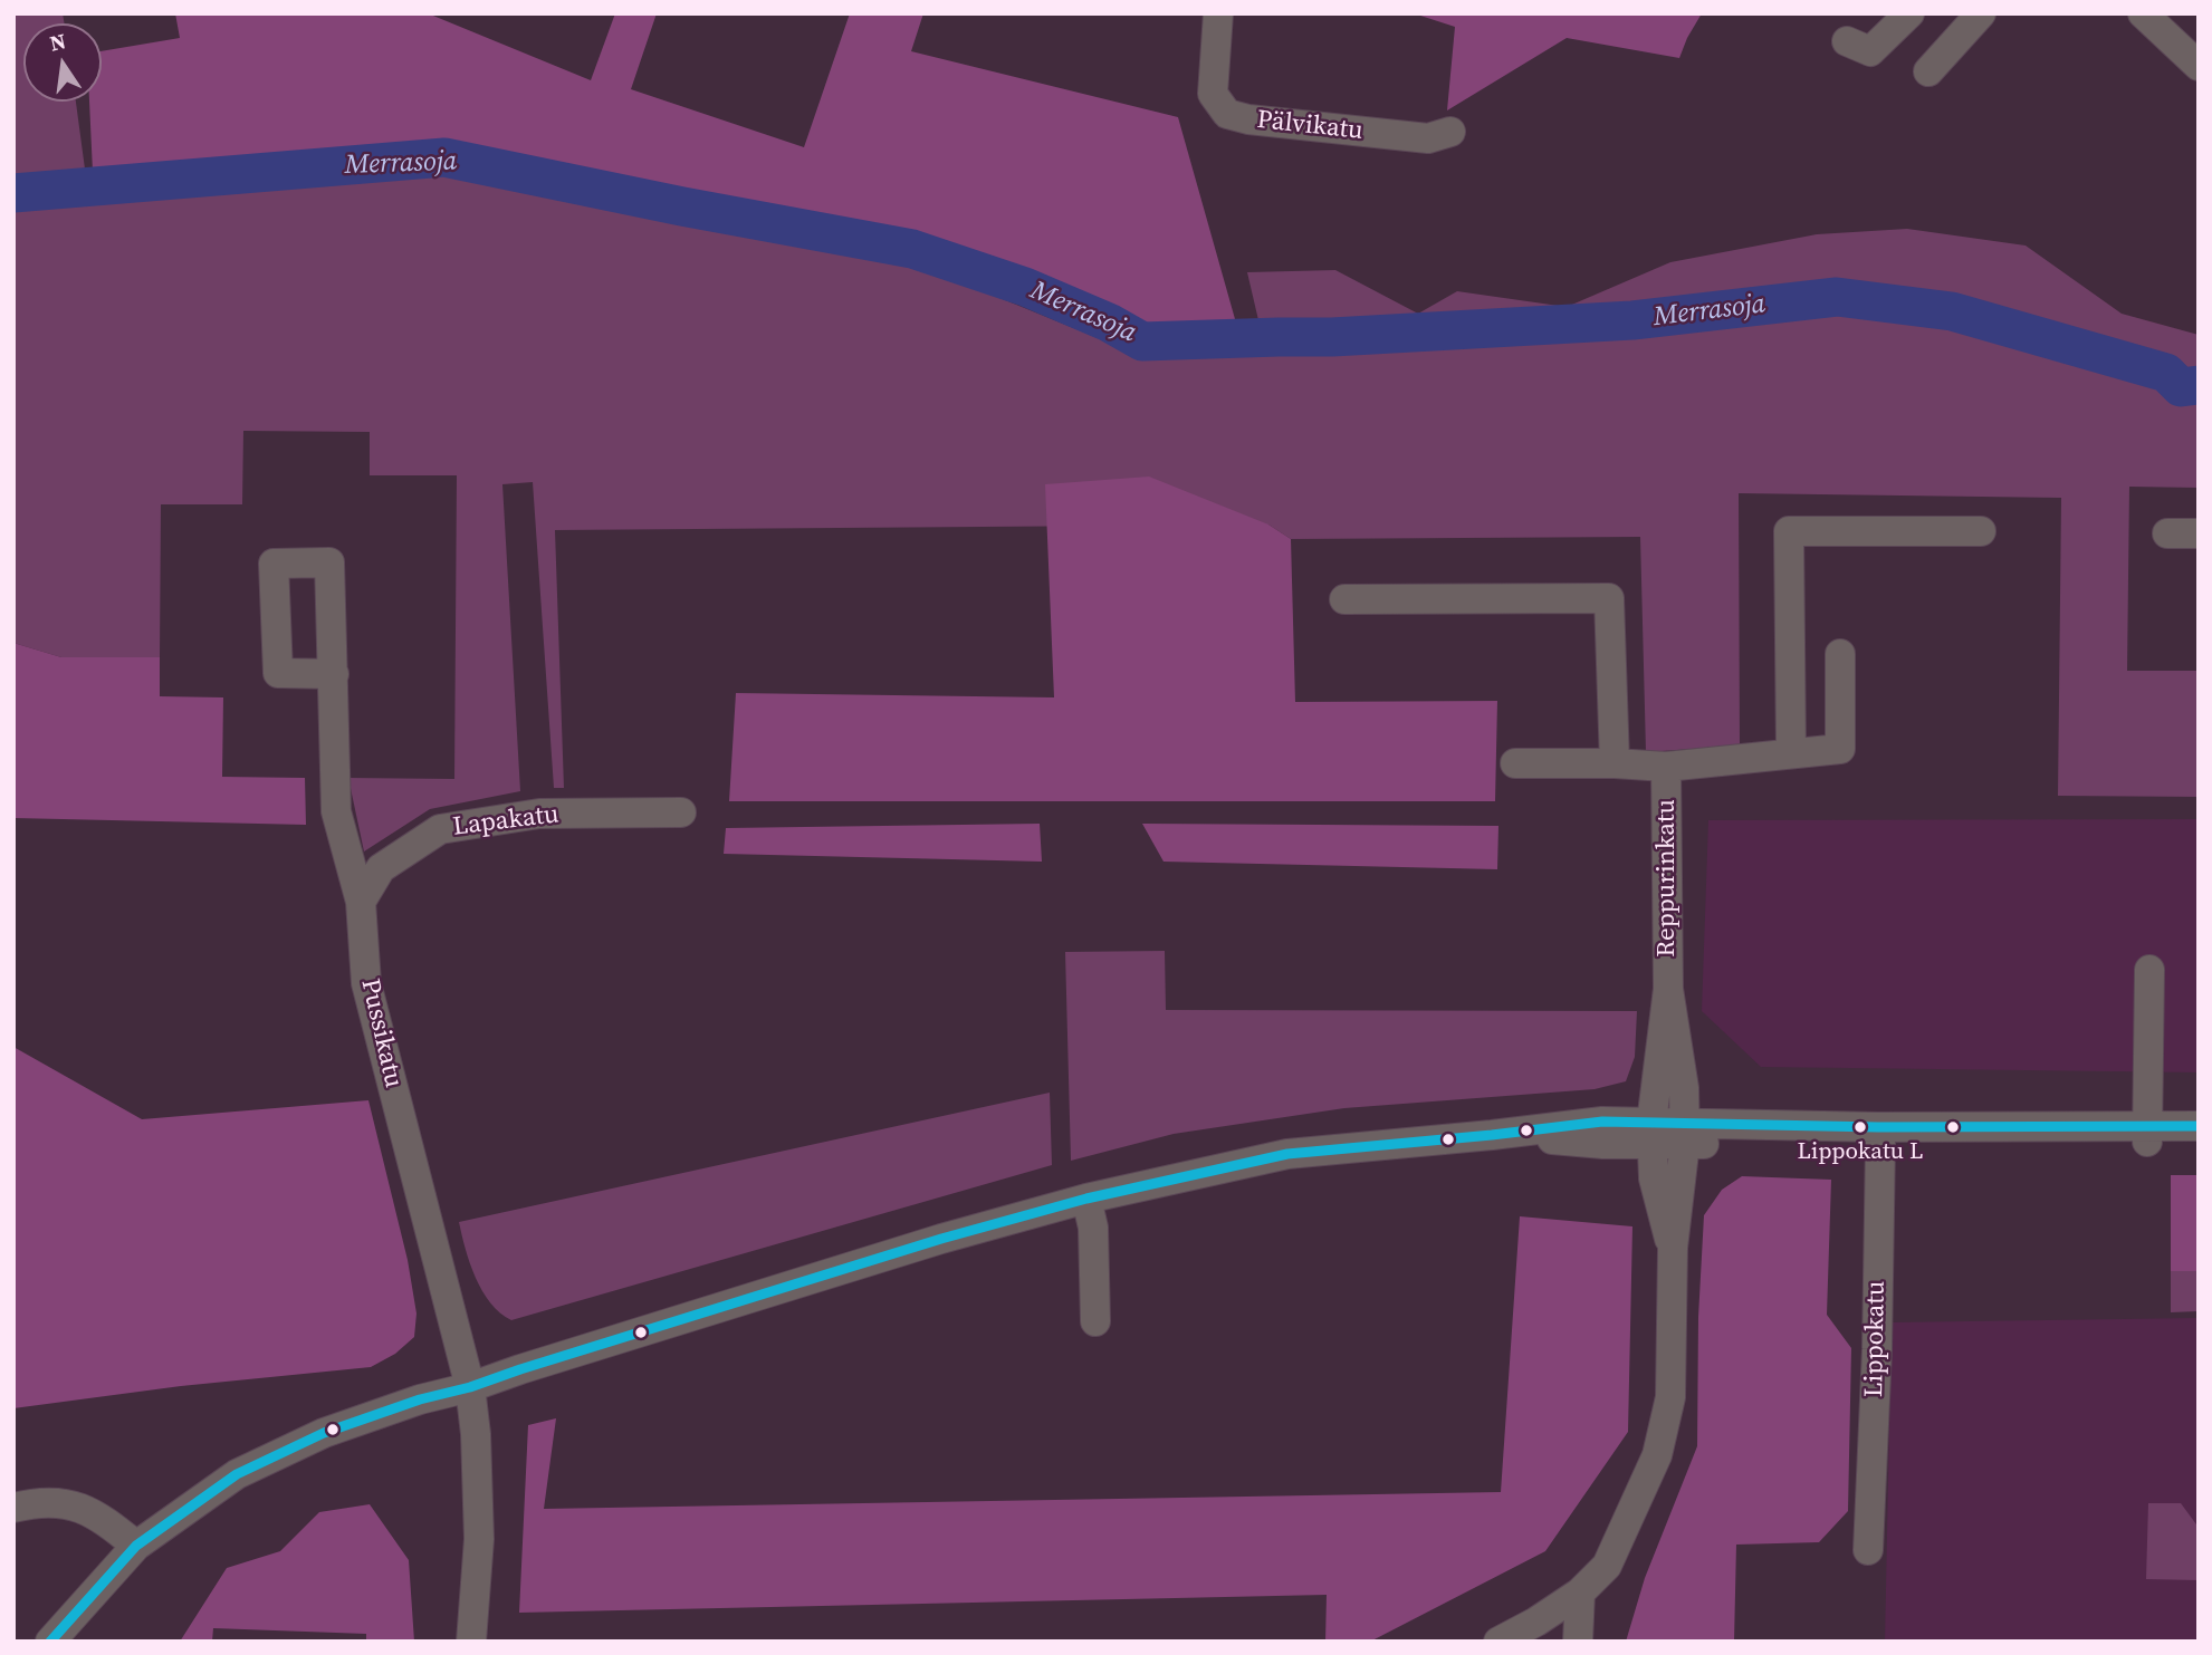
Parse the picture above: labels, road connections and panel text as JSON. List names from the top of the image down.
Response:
{
  "streets": {
    "street": [
      "Pälvikatu",
      "Lapakatu",
      "Reppurinkatu",
      "Pussikatu",
      "Lippokatu"
    ]
  },
  "crossings": [
    ["Lapakatu", "Pussikatu"]
  ],
  "water": ["Merrasoja"],
  "places": ["Lippokatu L"],
  "north": "top"
}
